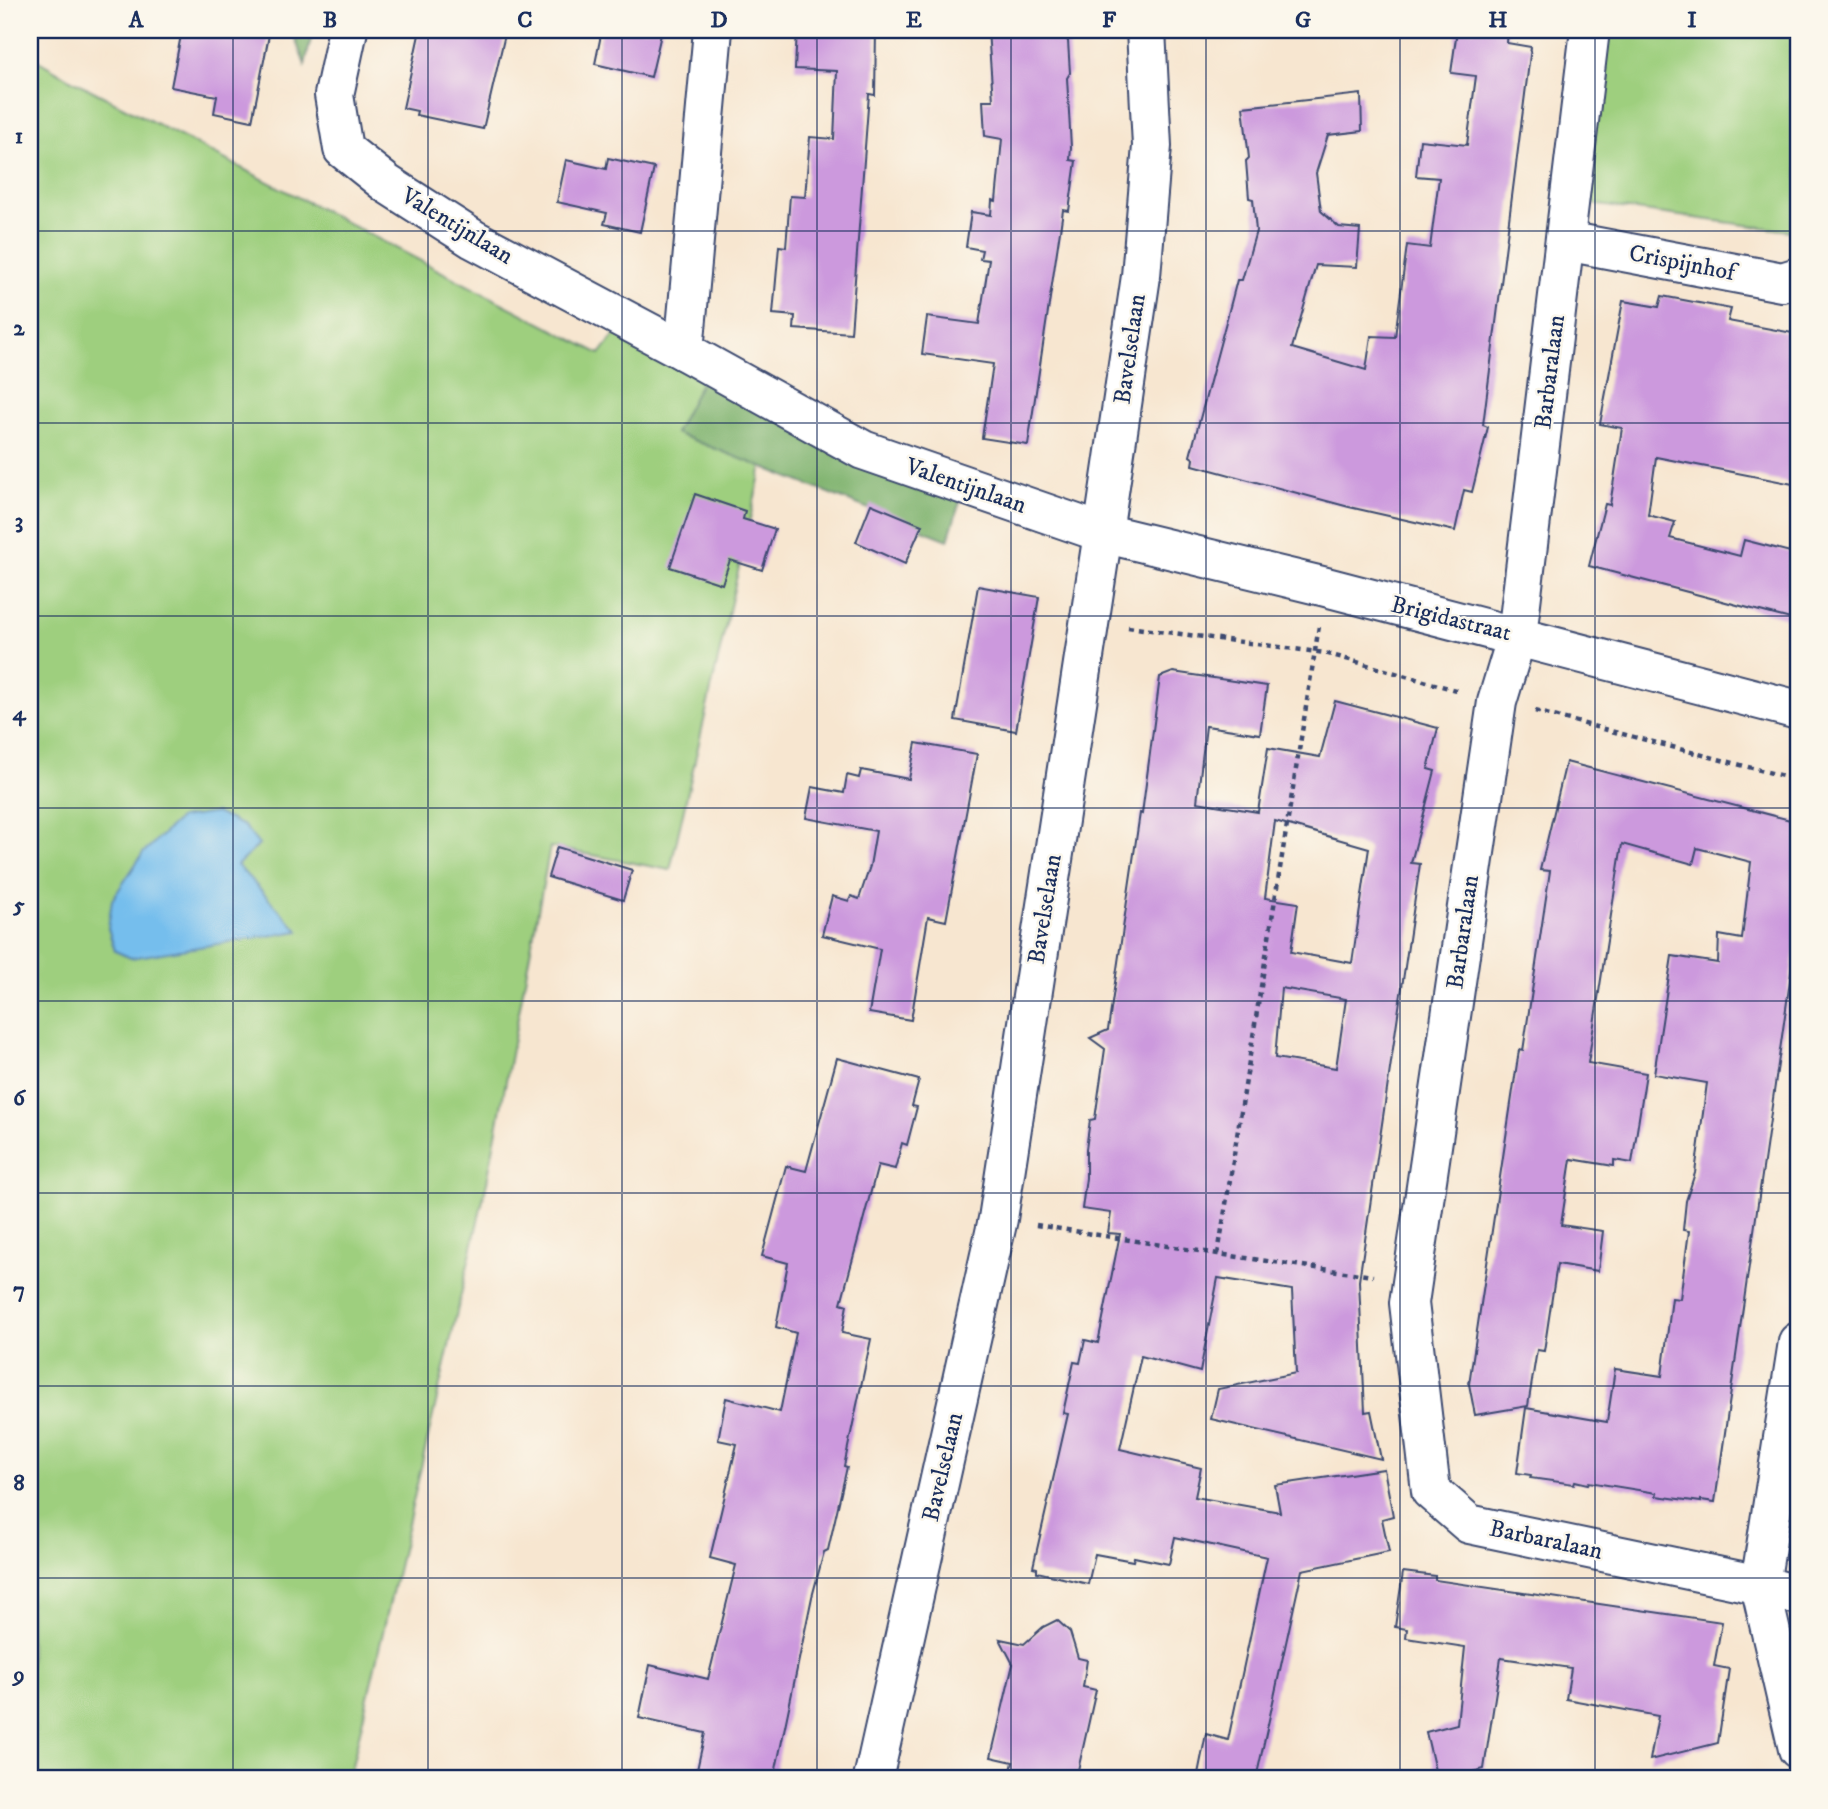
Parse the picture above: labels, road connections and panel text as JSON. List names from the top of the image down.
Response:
{
  "streets": {
    "street": [
      "Valentijnlaan",
      "Crispijnhof",
      "Bavelselaan",
      "Barbaralaan",
      "Brigidastraat"
    ]
  },
  "crossings": [
    ["Valentijnlaan", "Bavelselaan"],
    ["Valentijnlaan", "Brigidastraat"],
    ["Crispijnhof", "Barbaralaan"],
    ["Bavelselaan", "Brigidastraat"],
    ["Barbaralaan", "Brigidastraat"]
  ],
  "grid": {
    "columns": [
      "A",
      "B",
      "C",
      "D",
      "E",
      "F",
      "G",
      "H",
      "I"
    ],
    "rows": [
      "1",
      "2",
      "3",
      "4",
      "5",
      "6",
      "7",
      "8",
      "9"
    ]
  }
}
